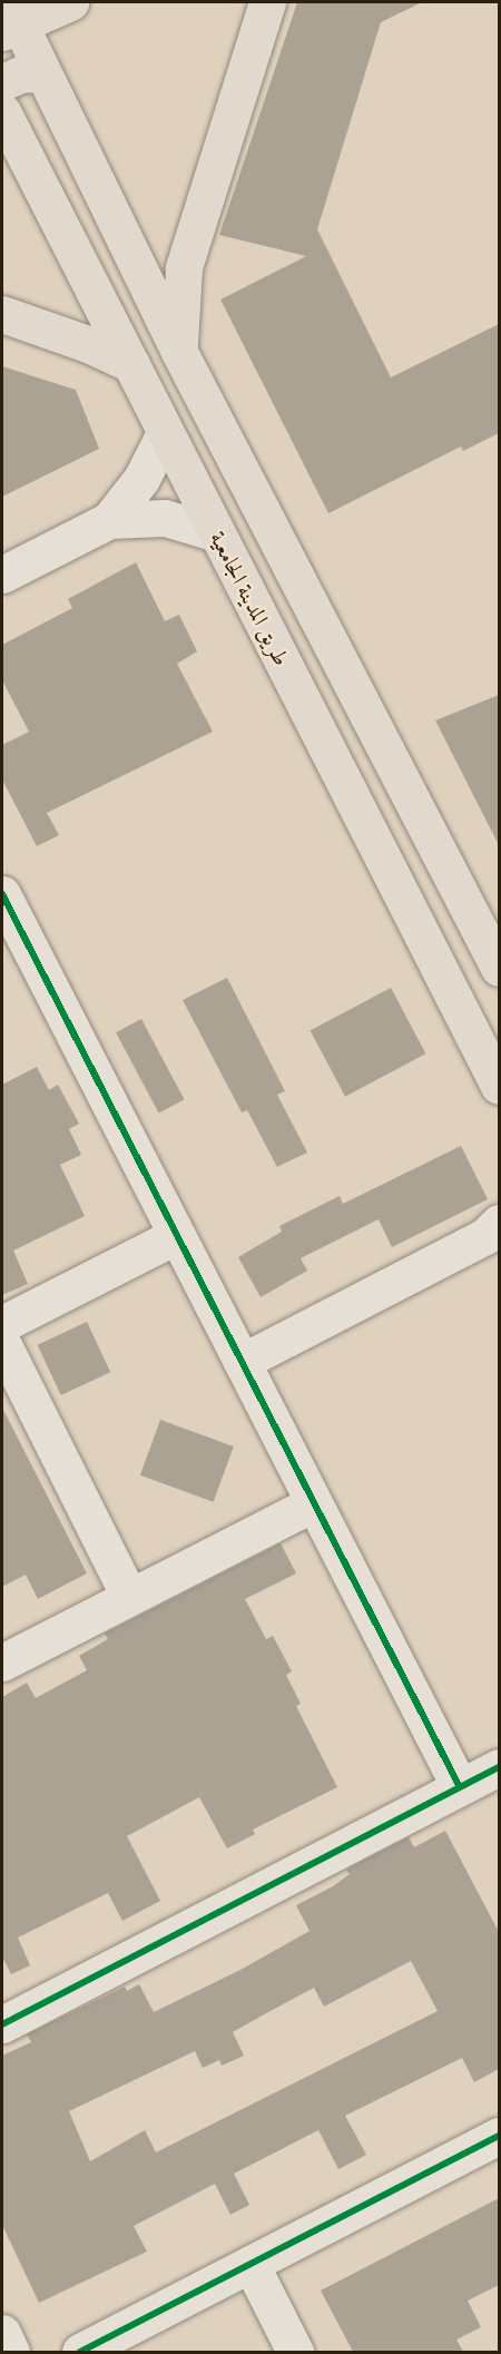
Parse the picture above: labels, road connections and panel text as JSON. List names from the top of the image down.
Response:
{
  "streets": {
    "main road": ["طريق المدينة الجامعية"]
  }
}
